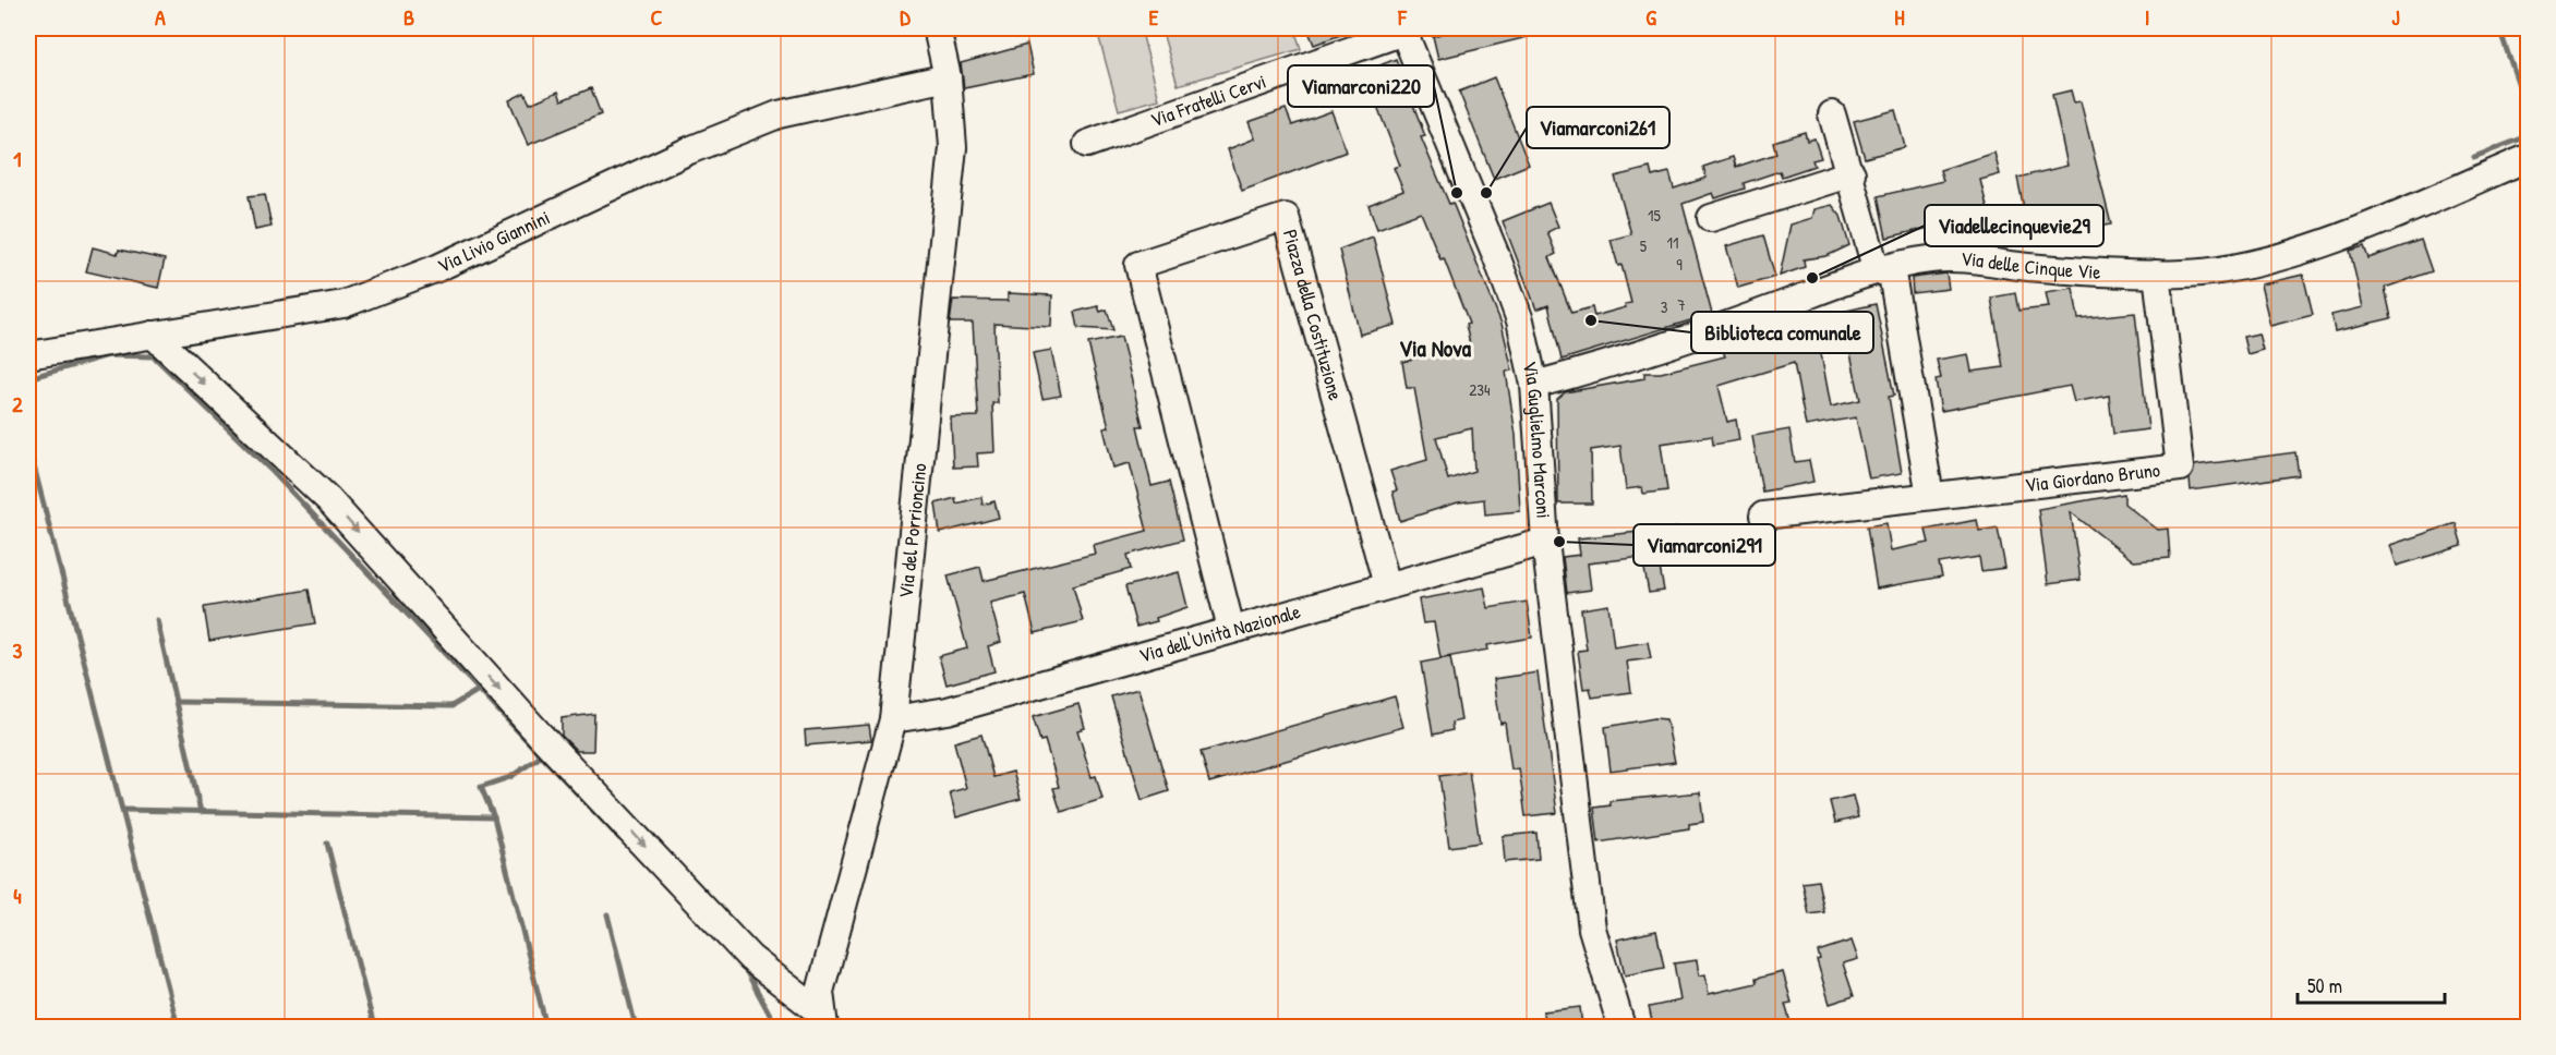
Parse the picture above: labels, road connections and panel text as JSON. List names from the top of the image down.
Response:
{
  "streets": {
    "street": [
      "Via Fratelli Cervi",
      "Via Livio Giannini",
      "Via delle Cinque Vie",
      "Piazza della Costituzione",
      "Via Guglielmo Marconi",
      "Via Giordano Bruno",
      "Via del Porrioncino",
      "Via dell'Unità Nazionale"
    ]
  },
  "crossings": [
    ["Via Fratelli Cervi", "Via Guglielmo Marconi"],
    ["Via Livio Giannini", "Via del Porrioncino"],
    ["Via delle Cinque Vie", "Via Guglielmo Marconi"],
    ["Via delle Cinque Vie", "Via Giordano Bruno"],
    ["Piazza della Costituzione", "Via dell'Unità Nazionale"],
    ["Via Guglielmo Marconi", "Via dell'Unità Nazionale"],
    ["Via del Porrioncino", "Via dell'Unità Nazionale"]
  ],
  "districts": ["Via Nova"],
  "places": [
    "Viamarconi220",
    "Viamarconi261",
    "Viadellecinquevie29",
    "Biblioteca comunale",
    "Viamarconi291"
  ],
  "house_numbers": [
    "15",
    "11",
    "5",
    "9",
    "7",
    "3",
    "234"
  ],
  "scale_bar": "50 m",
  "grid": {
    "columns": [
      "A",
      "B",
      "C",
      "D",
      "E",
      "F",
      "G",
      "H",
      "I",
      "J"
    ],
    "rows": [
      "1",
      "2",
      "3",
      "4"
    ]
  }
}
